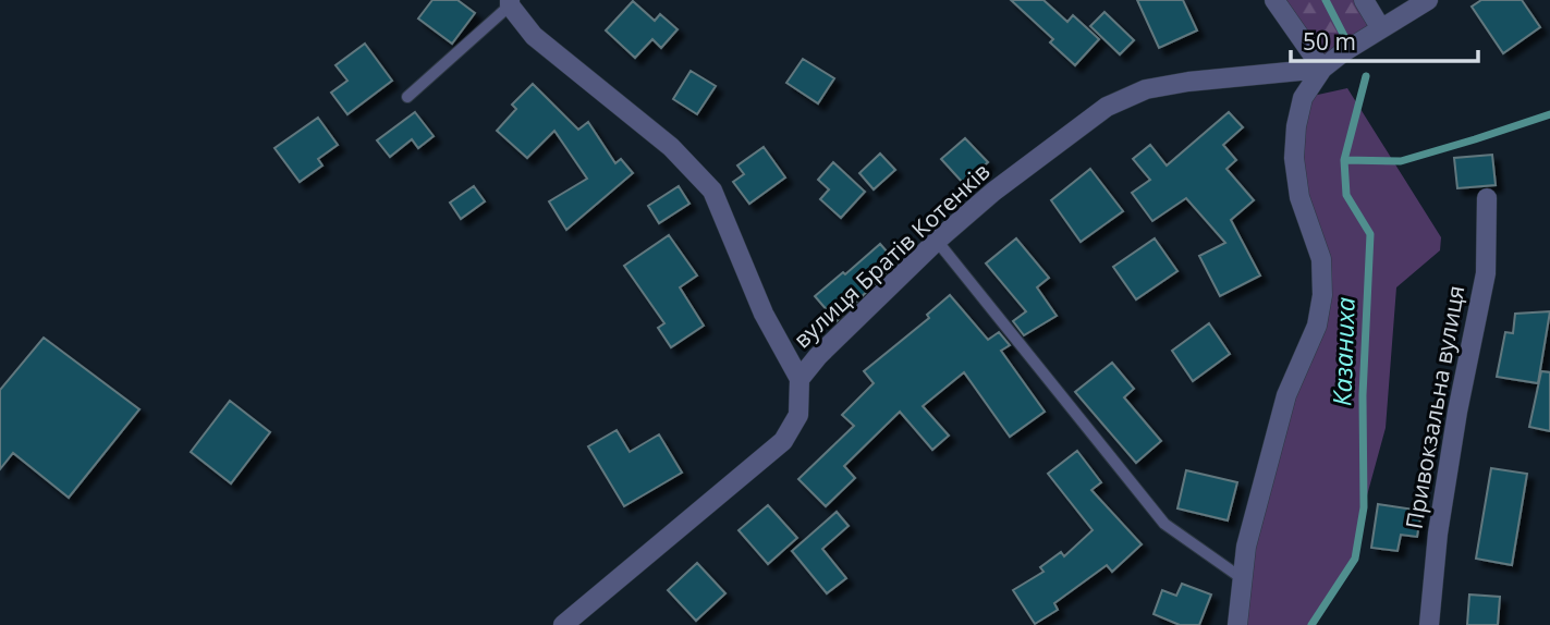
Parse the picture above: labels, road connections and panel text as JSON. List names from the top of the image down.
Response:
{
  "streets": {
    "street": ["вулиця Братів Котенків", "Привокзальна вулиця"]
  },
  "water": ["Казаниха"],
  "scale_bar": "50 m"
}
